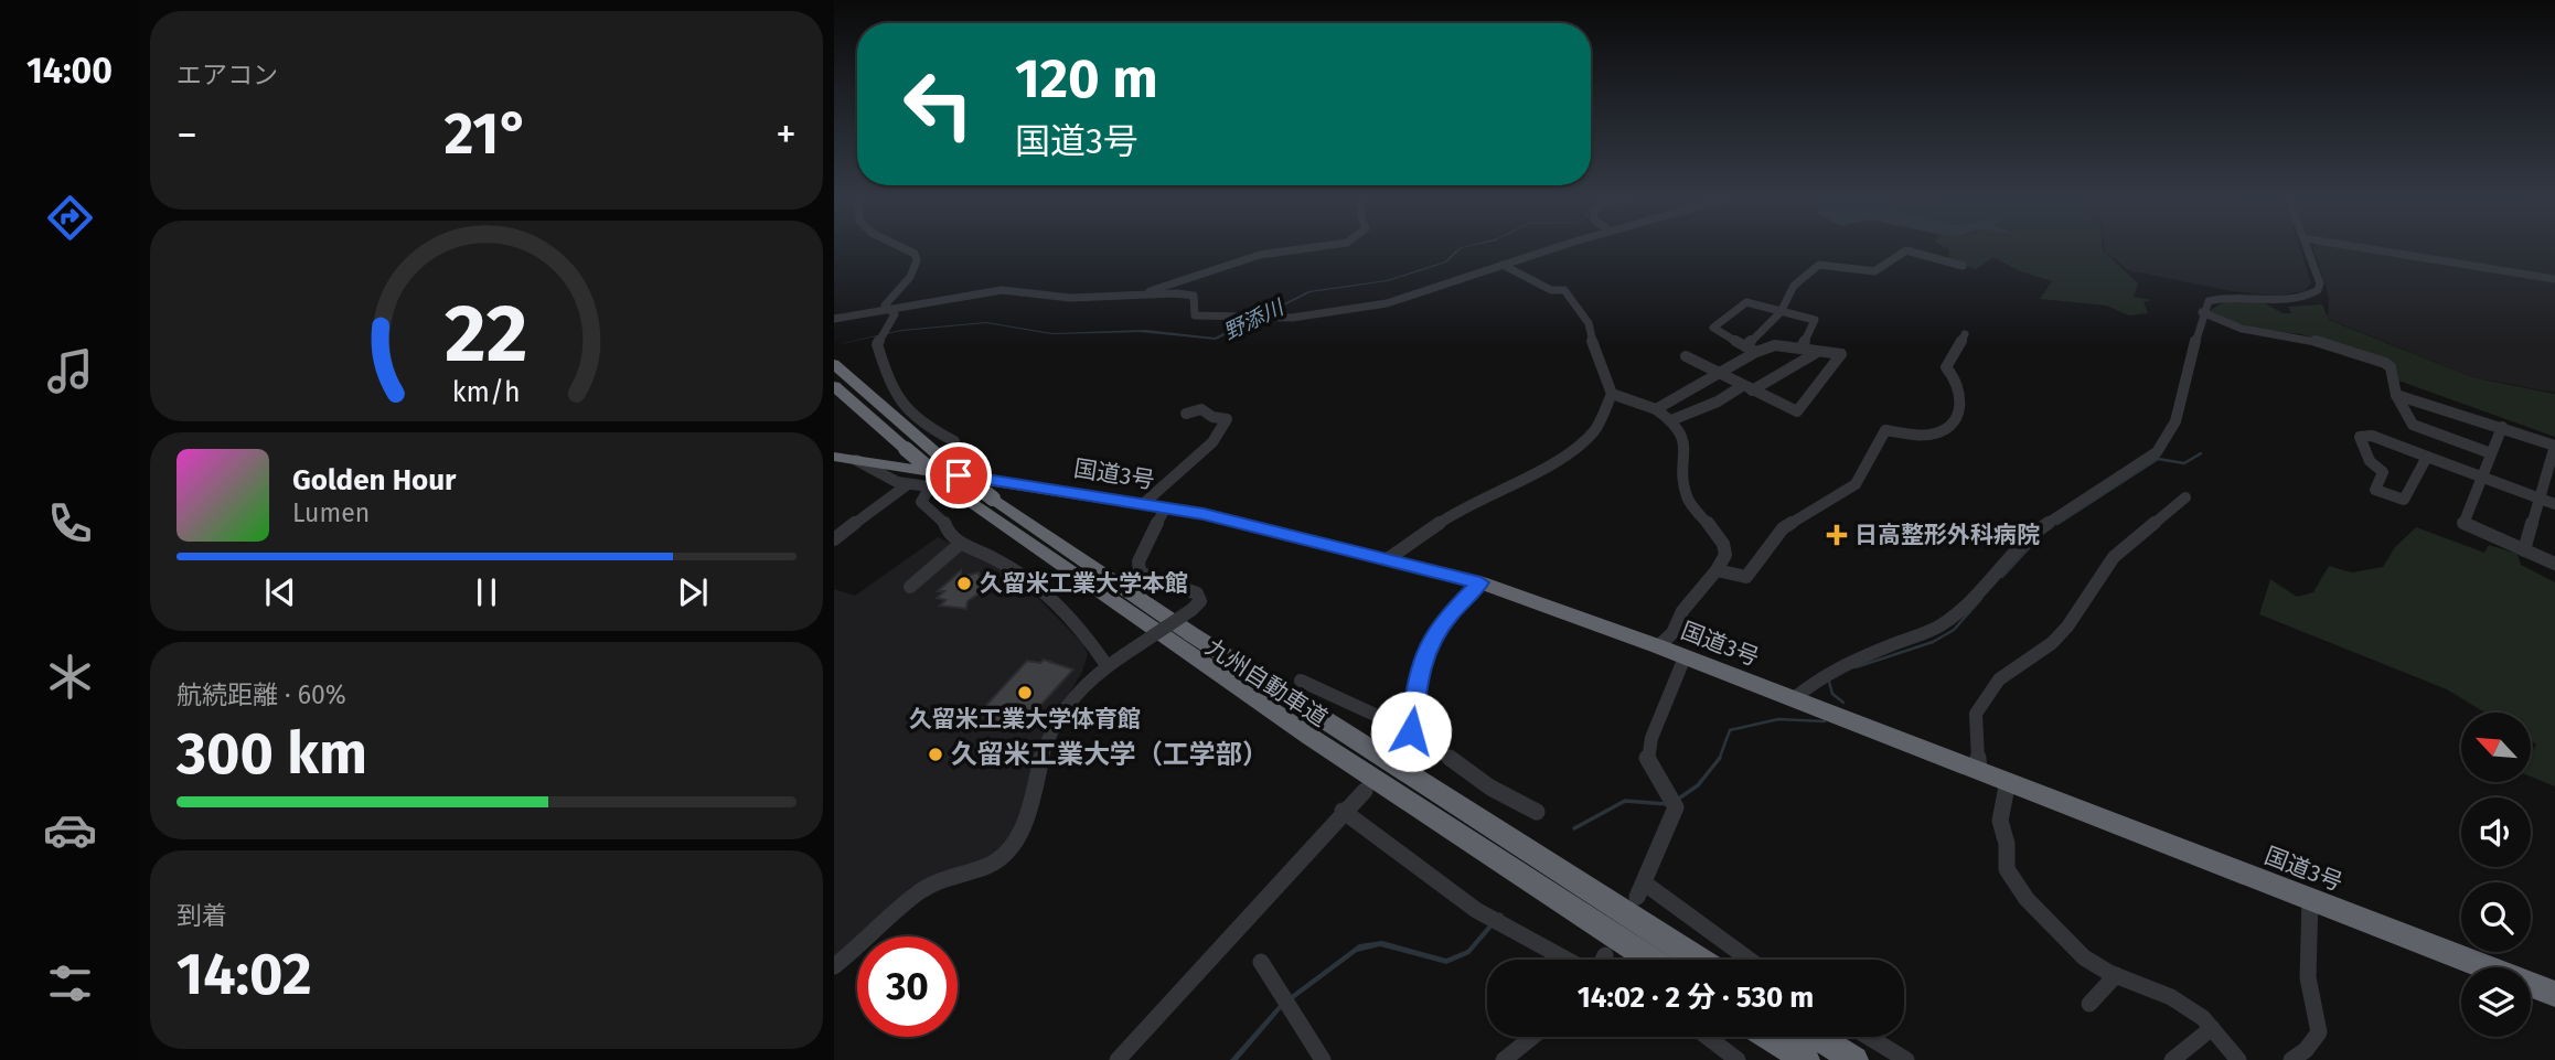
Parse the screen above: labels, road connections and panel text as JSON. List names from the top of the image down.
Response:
{
  "streets": {
    "highway": ["国道3号", "九州自動車道"]
  },
  "crossings": [
    ["国道3号", "九州自動車道"]
  ],
  "water": ["野添川"],
  "places": {
    "health": ["日高整形外科病院"],
    "other": ["久留米工業大学本館", "久留米工業大学体育館", "久留米工業大学（工学部）"]
  },
  "north": "top left",
  "page": {
    "tabs": "14:00",
    "tile": [
      "エアコン",
      ["航続距離 · 60%", "300 km"],
      ["到着", "14:02"]
    ],
    "turn": ["120 m", "国道3号"],
    "heat": ["−", "21°", "+"],
    "song": ["Golden Hour", "Lumen"],
    "limit": "30",
    "trip": "14:02 · 2 分 · 530 m",
    "gauge": ["22", "km/h"]
  }
}
